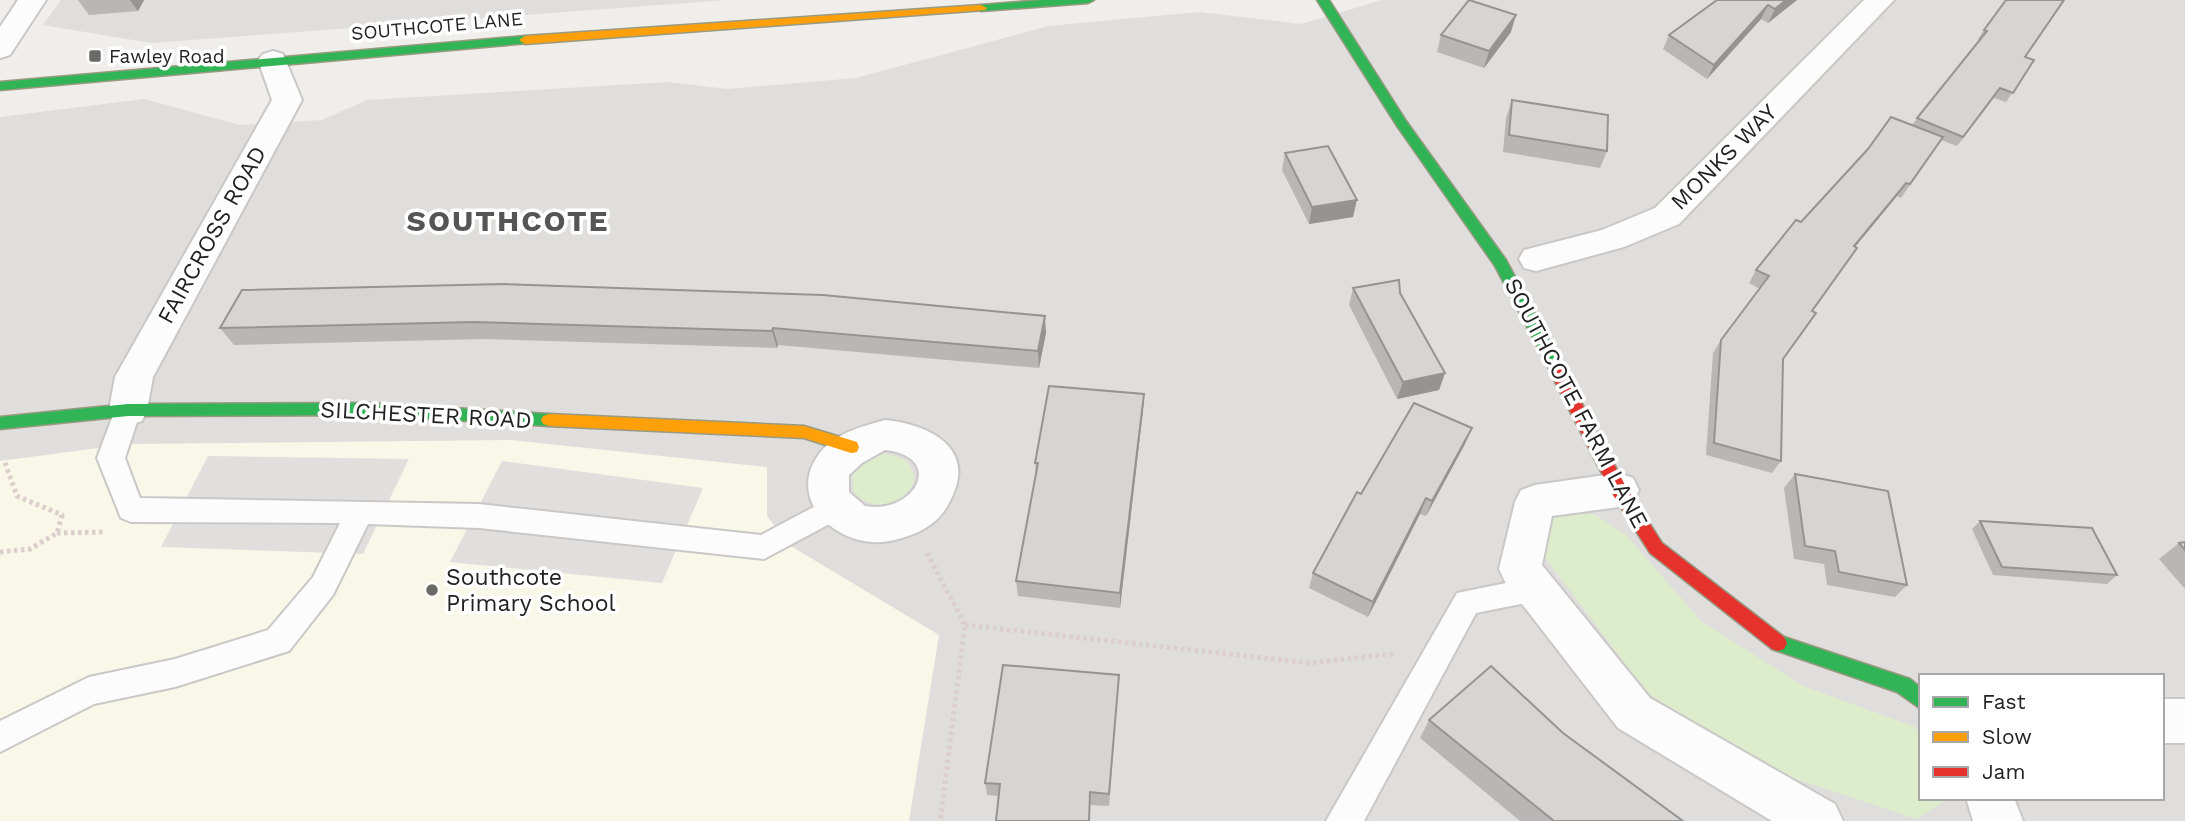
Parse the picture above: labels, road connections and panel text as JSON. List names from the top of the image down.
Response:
{
  "streets": {
    "street": [
      "SOUTHCOTE LANE",
      "MONKS WAY",
      "FAIRCROSS ROAD",
      "SOUTHCOTE FARM LANE",
      "SILCHESTER ROAD"
    ]
  },
  "crossings": [
    ["SOUTHCOTE LANE", "FAIRCROSS ROAD"],
    ["FAIRCROSS ROAD", "SILCHESTER ROAD"]
  ],
  "districts": ["SOUTHCOTE"],
  "places": {
    "transit": ["Fawley Road"],
    "other": ["Southcote Primary School"]
  },
  "legend": ["Fast", "Slow", "Jam"]
}
